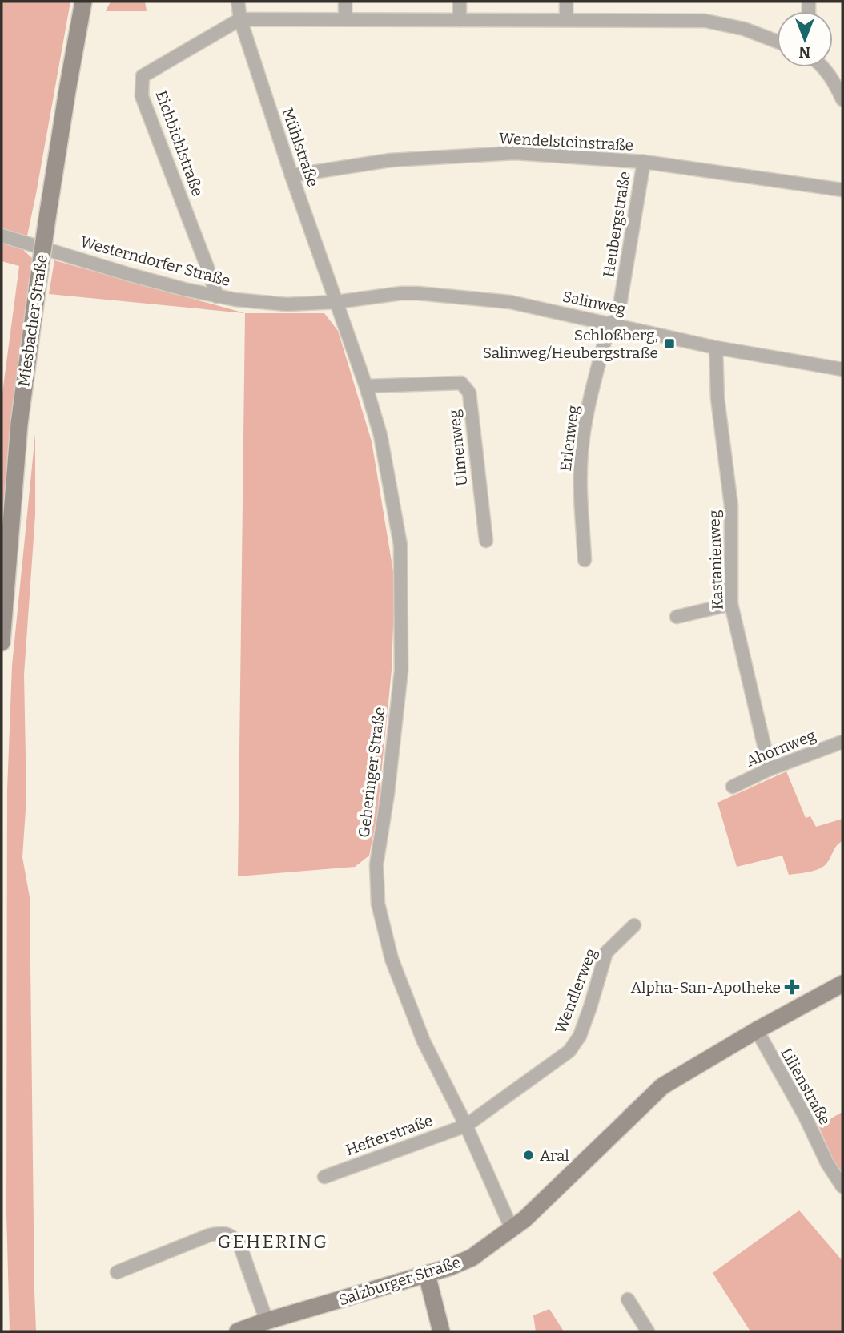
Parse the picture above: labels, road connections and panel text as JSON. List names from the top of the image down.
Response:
{
  "streets": {
    "main road": ["Miesbacher Straße", "Salzburger Straße"],
    "street": [
      "Wendelsteinstraße",
      "Eichbichlstraße",
      "Mühlstraße",
      "Heubergstraße",
      "Westerndorfer Straße",
      "Salinweg",
      "Erlenweg",
      "Ulmenweg",
      "Kastanienweg",
      "Ahornweg",
      "Geheringer Straße",
      "Wendlerweg",
      "Lilienstraße",
      "Hefterstraße"
    ]
  },
  "crossings": [
    ["Wendelsteinstraße", "Mühlstraße"],
    ["Wendelsteinstraße", "Heubergstraße"],
    ["Eichbichlstraße", "Mühlstraße"],
    ["Eichbichlstraße", "Westerndorfer Straße"],
    ["Mühlstraße", "Westerndorfer Straße"],
    ["Mühlstraße", "Salinweg"],
    ["Mühlstraße", "Geheringer Straße"],
    ["Heubergstraße", "Salinweg"],
    ["Heubergstraße", "Erlenweg"],
    ["Westerndorfer Straße", "Salinweg"],
    ["Westerndorfer Straße", "Geheringer Straße"],
    ["Salinweg", "Erlenweg"],
    ["Salinweg", "Kastanienweg"],
    ["Salinweg", "Geheringer Straße"],
    ["Ulmenweg", "Geheringer Straße"],
    ["Kastanienweg", "Ahornweg"],
    ["Geheringer Straße", "Wendlerweg"],
    ["Geheringer Straße", "Hefterstraße"],
    ["Geheringer Straße", "Salzburger Straße"],
    ["Wendlerweg", "Hefterstraße"],
    ["Lilienstraße", "Salzburger Straße"]
  ],
  "districts": ["GEHERING"],
  "places": {
    "transit": ["Schloßberg, Salinweg/Heubergstraße"],
    "health": ["Alpha-San-Apotheke"],
    "other": ["Aral"]
  },
  "north": "bottom"
}
